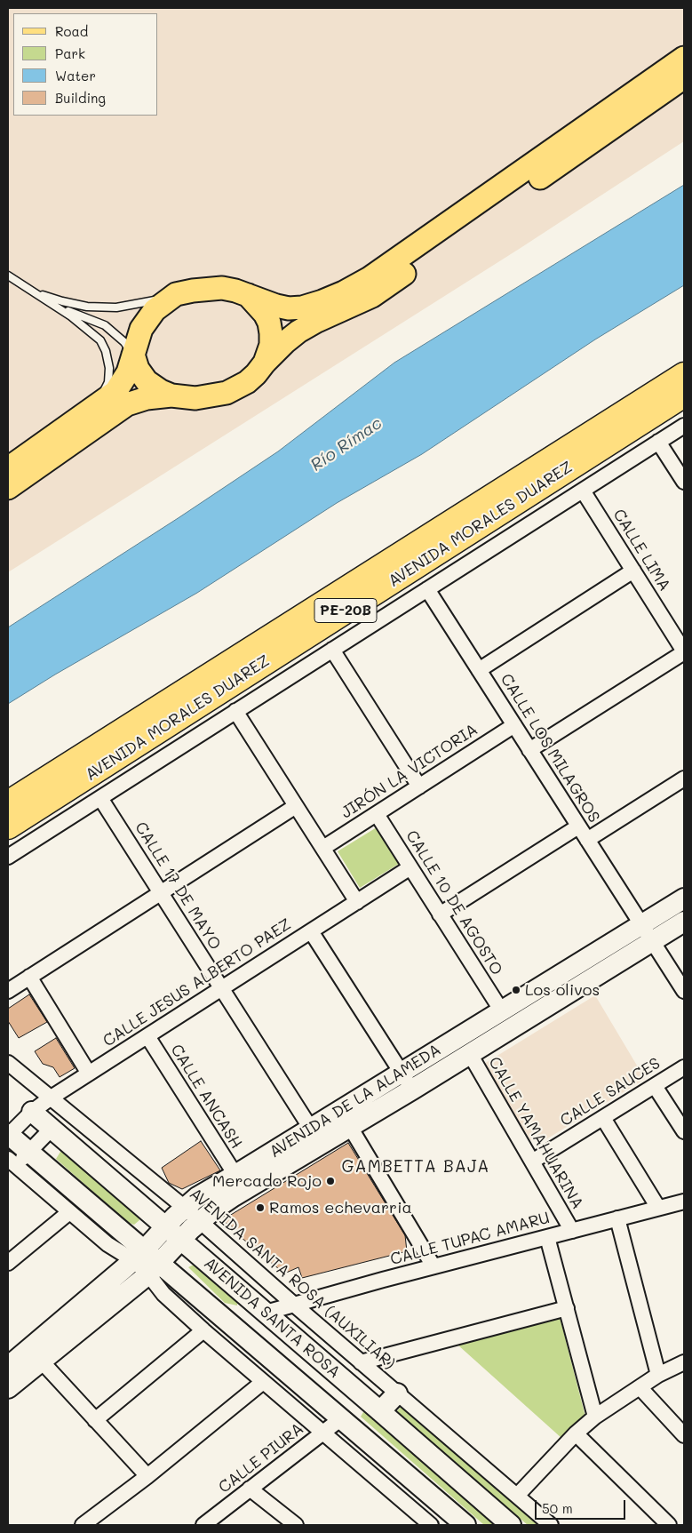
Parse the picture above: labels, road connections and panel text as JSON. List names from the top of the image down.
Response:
{
  "streets": {
    "highway": ["AVENIDA MORALES DUAREZ", "PE-20B"],
    "street": [
      "CALLE LIMA",
      "CALLE LOS MILAGROS",
      "JIRÓN LA VICTORIA",
      "CALLE 17 DE MAYO",
      "CALLE 10 DE AGOSTO",
      "CALLE JESUS ALBERTO PAEZ",
      "CALLE SAUCES",
      "CALLE ANCASH",
      "AVENIDA DE LA ALAMEDA",
      "CALLE YAMAHUARINA",
      "CALLE TUPAC AMARU",
      "AVENIDA SANTA ROSA (AUXILIAR)",
      "AVENIDA SANTA ROSA",
      "CALLE PIURA"
    ]
  },
  "crossings": [
    ["CALLE LOS MILAGROS", "JIRÓN LA VICTORIA"],
    ["CALLE LOS MILAGROS", "AVENIDA DE LA ALAMEDA"],
    ["JIRÓN LA VICTORIA", "CALLE 10 DE AGOSTO"],
    ["CALLE 17 DE MAYO", "CALLE JESUS ALBERTO PAEZ"],
    ["CALLE 17 DE MAYO", "AVENIDA DE LA ALAMEDA"],
    ["CALLE 10 DE AGOSTO", "CALLE JESUS ALBERTO PAEZ"],
    ["CALLE 10 DE AGOSTO", "AVENIDA DE LA ALAMEDA"],
    ["CALLE JESUS ALBERTO PAEZ", "CALLE ANCASH"],
    ["CALLE JESUS ALBERTO PAEZ", "AVENIDA SANTA ROSA (AUXILIAR)"],
    ["CALLE JESUS ALBERTO PAEZ", "AVENIDA SANTA ROSA"],
    ["CALLE SAUCES", "CALLE YAMAHUARINA"],
    ["CALLE ANCASH", "AVENIDA DE LA ALAMEDA"],
    ["AVENIDA DE LA ALAMEDA", "CALLE YAMAHUARINA"],
    ["AVENIDA DE LA ALAMEDA", "AVENIDA SANTA ROSA (AUXILIAR)"],
    ["AVENIDA DE LA ALAMEDA", "AVENIDA SANTA ROSA"],
    ["CALLE YAMAHUARINA", "CALLE TUPAC AMARU"],
    ["CALLE TUPAC AMARU", "AVENIDA SANTA ROSA (AUXILIAR)"],
    ["CALLE TUPAC AMARU", "AVENIDA SANTA ROSA"],
    ["AVENIDA SANTA ROSA", "CALLE PIURA"]
  ],
  "districts": ["GAMBETTA BAJA"],
  "water": ["Río Rímac"],
  "places": ["Los olivos", "Mercado Rojo", "Ramos echevarria"],
  "legend": [
    "Road",
    "Park",
    "Water",
    "Building"
  ],
  "scale_bar": "50 m"
}
